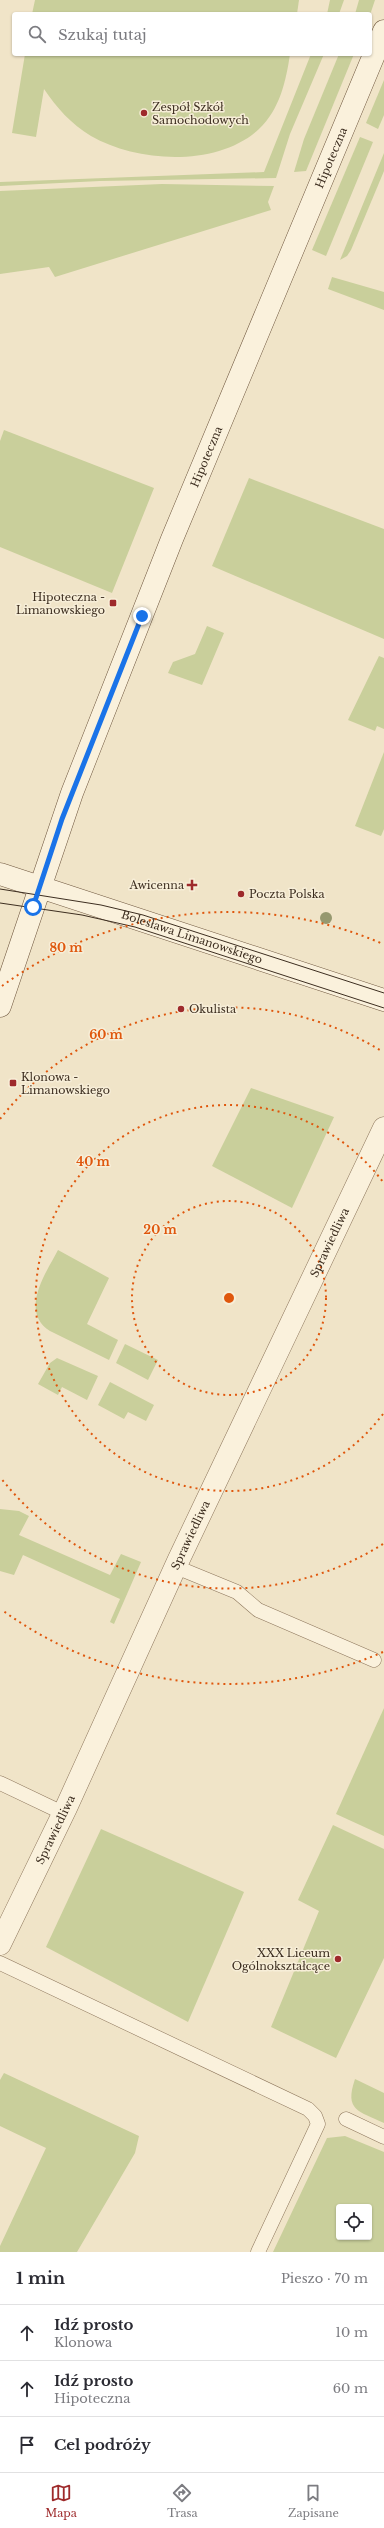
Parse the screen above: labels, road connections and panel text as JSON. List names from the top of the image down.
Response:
{
  "streets": {
    "street": ["Hipoteczna", "Bolesława Limanowskiego", "Sprawiedliwa"]
  },
  "crossings": [
    ["Hipoteczna", "Bolesława Limanowskiego"]
  ],
  "places": {
    "other": [
      "Zespół Szkół Samochodowych",
      "Poczta Polska",
      "Okulista",
      "XXX Liceum Ogólnokształcące"
    ],
    "transit": ["Hipoteczna - Limanowskiego", "Klonowa - Limanowskiego"],
    "health": ["Awicenna"]
  },
  "page": {
    "search": "Szukaj tutaj",
    "heading": ["1 min", "Pieszo · 70 m"],
    "list": [
      ["Idź prosto", "Klonowa", "10 m"],
      ["Idź prosto", "Hipoteczna", "60 m"],
      "Cel podróży"
    ],
    "nav": ["Mapa", "Trasa", "Zapisane"]
  },
  "rings": [
    "80 m",
    "60 m",
    "40 m",
    "20 m"
  ]
}
